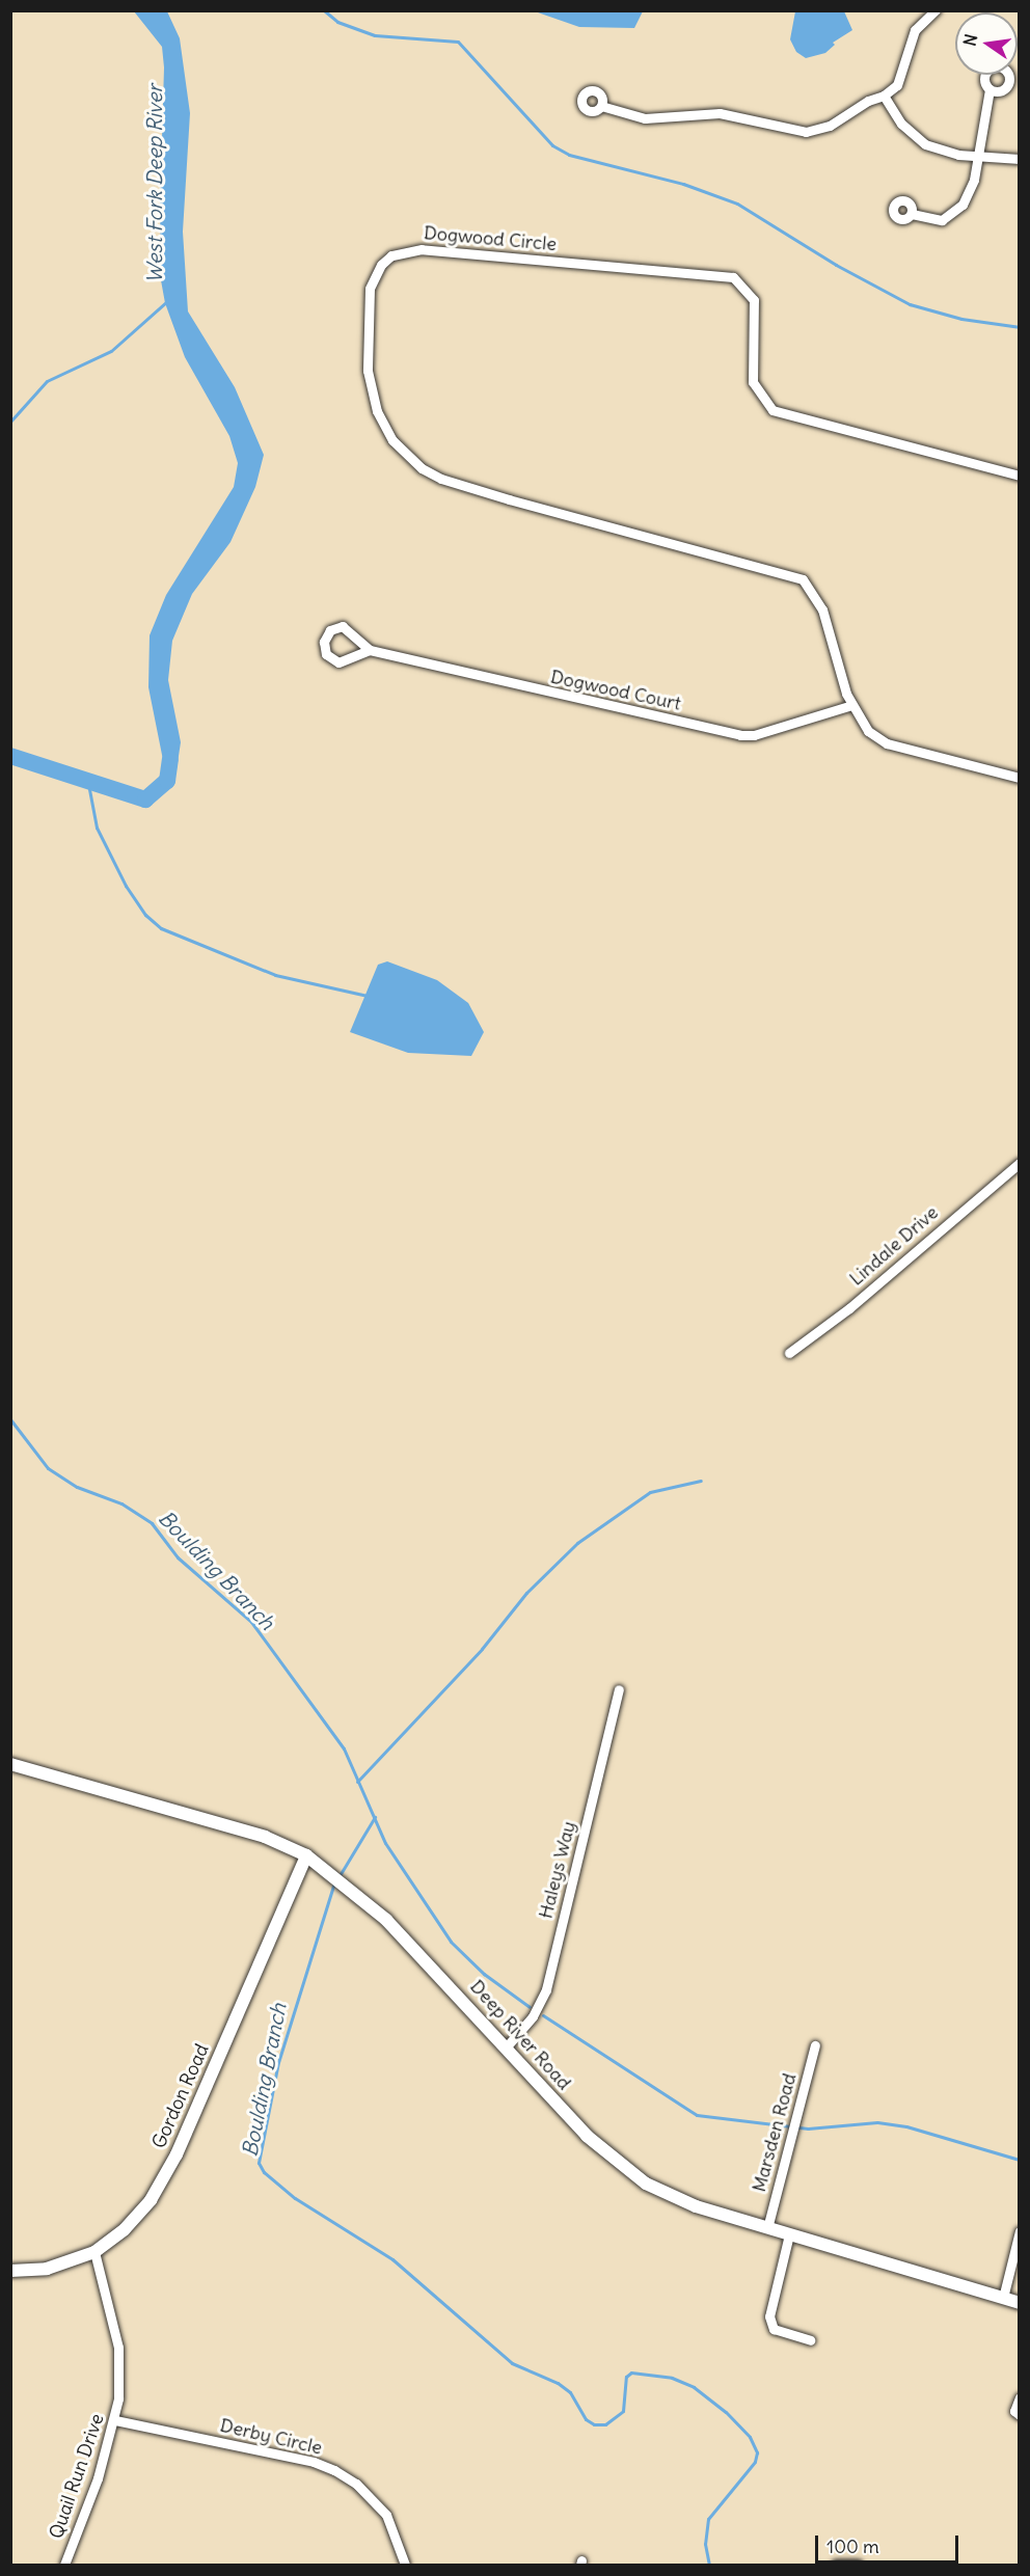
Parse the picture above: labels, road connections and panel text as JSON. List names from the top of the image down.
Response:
{
  "streets": {
    "street": [
      "Dogwood Circle",
      "Dogwood Court",
      "Lindale Drive",
      "Haleys Way",
      "Deep River Road",
      "Gordon Road",
      "Marsden Road",
      "Derby Circle",
      "Quail Run Drive"
    ]
  },
  "crossings": [
    ["Dogwood Circle", "Dogwood Court"],
    ["Haleys Way", "Deep River Road"],
    ["Deep River Road", "Gordon Road"],
    ["Deep River Road", "Marsden Road"],
    ["Gordon Road", "Quail Run Drive"],
    ["Derby Circle", "Quail Run Drive"]
  ],
  "water": ["West Fork Deep River", "Boulding Branch"],
  "scale_bar": "100 m",
  "north": "left"
}
